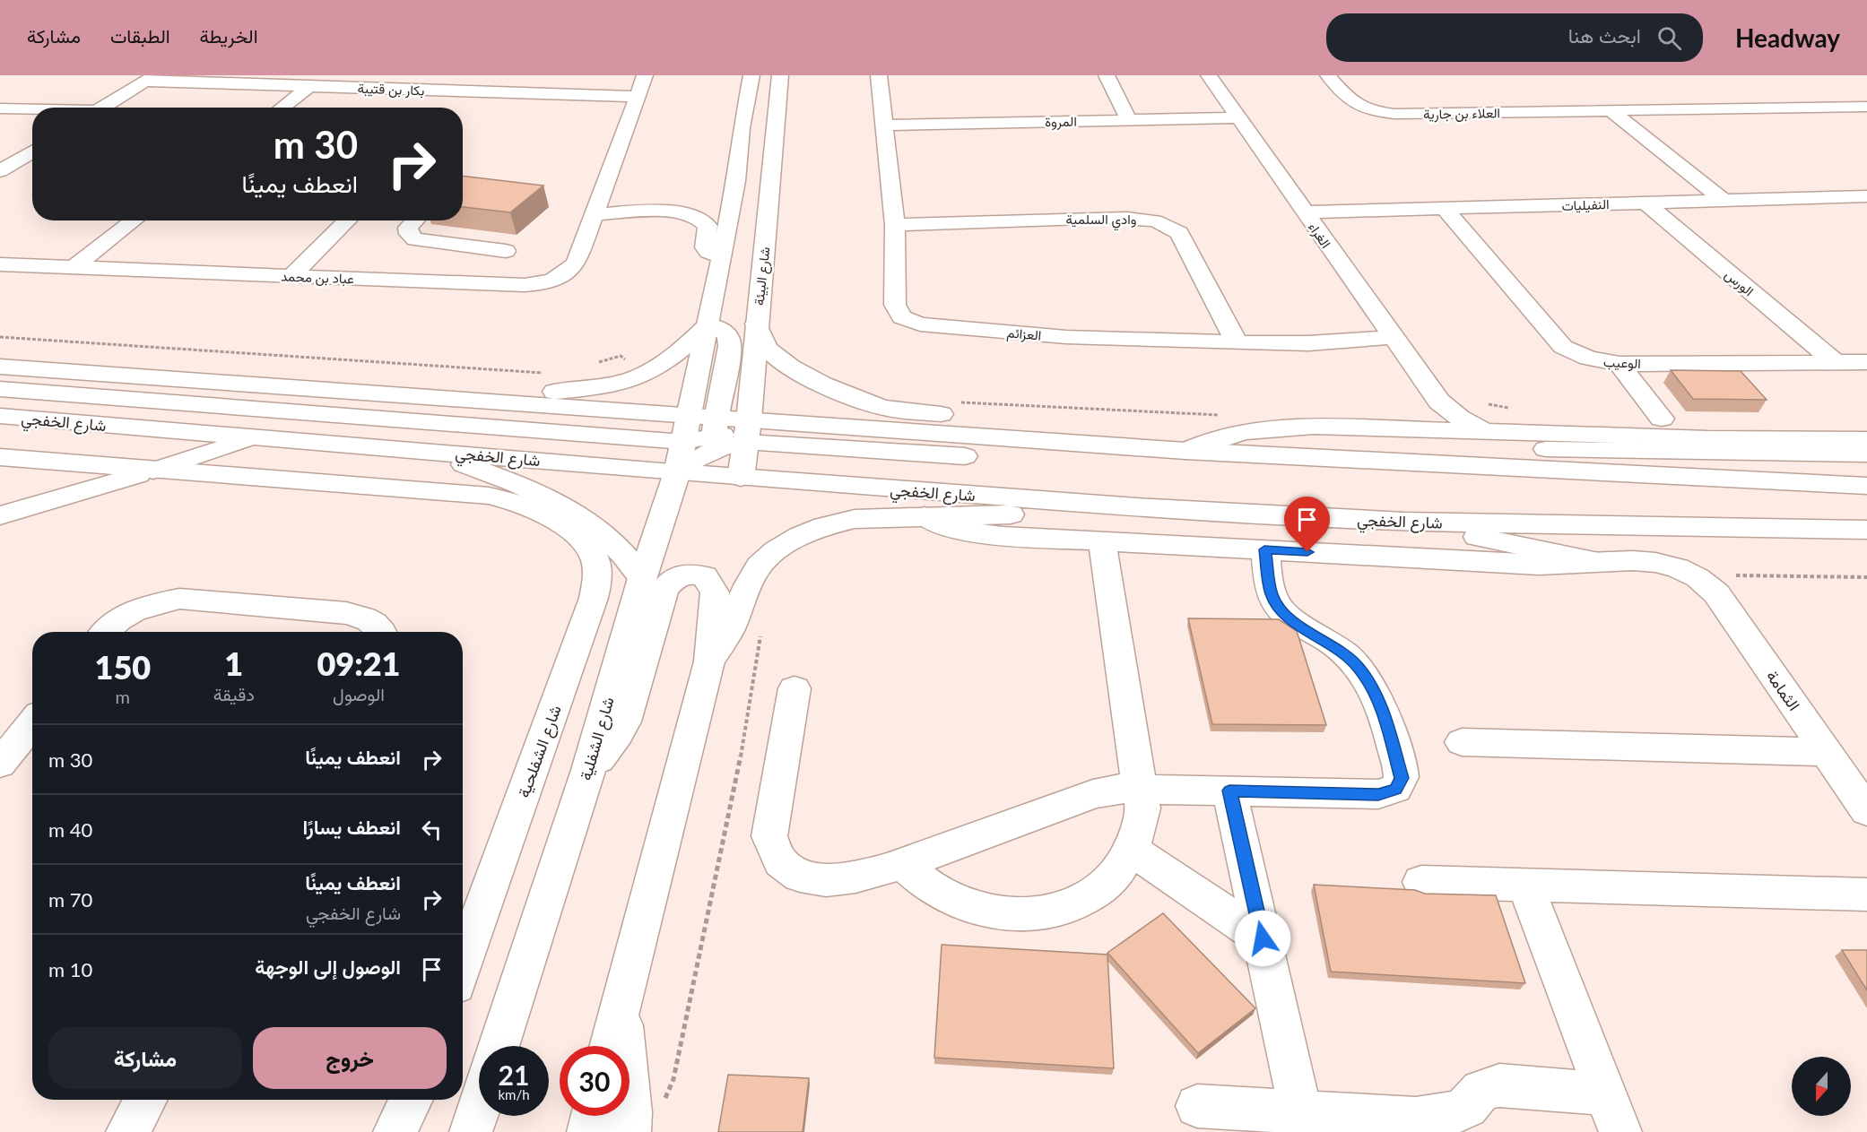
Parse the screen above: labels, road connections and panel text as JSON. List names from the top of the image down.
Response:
{
  "streets": {
    "main road": [
      "بكار بن قتيبة",
      "العلاء بن جارية",
      "المروة",
      "النفيليات",
      "وادي السلمية",
      "الغراء",
      "شارع البيئة",
      "عباد بن محمد",
      "الورس",
      "العزائم",
      "الوعيب",
      "شارع الخفجي",
      "الثمامة",
      "شارع الشفلية",
      "شارع الشفلحية"
    ]
  },
  "crossings": [
    ["بكار بن قتيبة", "عباد بن محمد"],
    ["المروة", "الغراء"],
    ["المروة", "العزائم"],
    ["النفيليات", "الغراء"],
    ["النفيليات", "الورس"],
    ["النفيليات", "الوعيب"],
    ["وادي السلمية", "العزائم"],
    ["الغراء", "العزائم"],
    ["شارع البيئة", "شارع الخفجي"],
    ["الورس", "الوعيب"],
    ["شارع الخفجي", "الثمامة"],
    ["شارع الخفجي", "شارع الشفلية"]
  ],
  "north": "bottom",
  "page": {
    "header": "Headway",
    "search": "ابحث هنا",
    "nav": ["الخريطة", "الطبقات", "مشاركة"],
    "turn": ["30 m", "انعطف يمينًا"],
    "eta": [
      "09:21",
      "الوصول",
      "1",
      "دقيقة",
      "150",
      "m"
    ],
    "list": [
      {
        "name": "انعطف يمينًا",
        "value": "30 m"
      },
      {
        "name": "انعطف يسارًا",
        "value": "40 m"
      },
      {
        "name": "انعطف يمينًا",
        "note": "شارع الخفجي",
        "value": "70 m"
      },
      {
        "name": "الوصول إلى الوجهة",
        "value": "10 m"
      }
    ],
    "buttons": ["خروج", "مشاركة"],
    "speed": "21 km/h",
    "limit": "30"
  }
}
